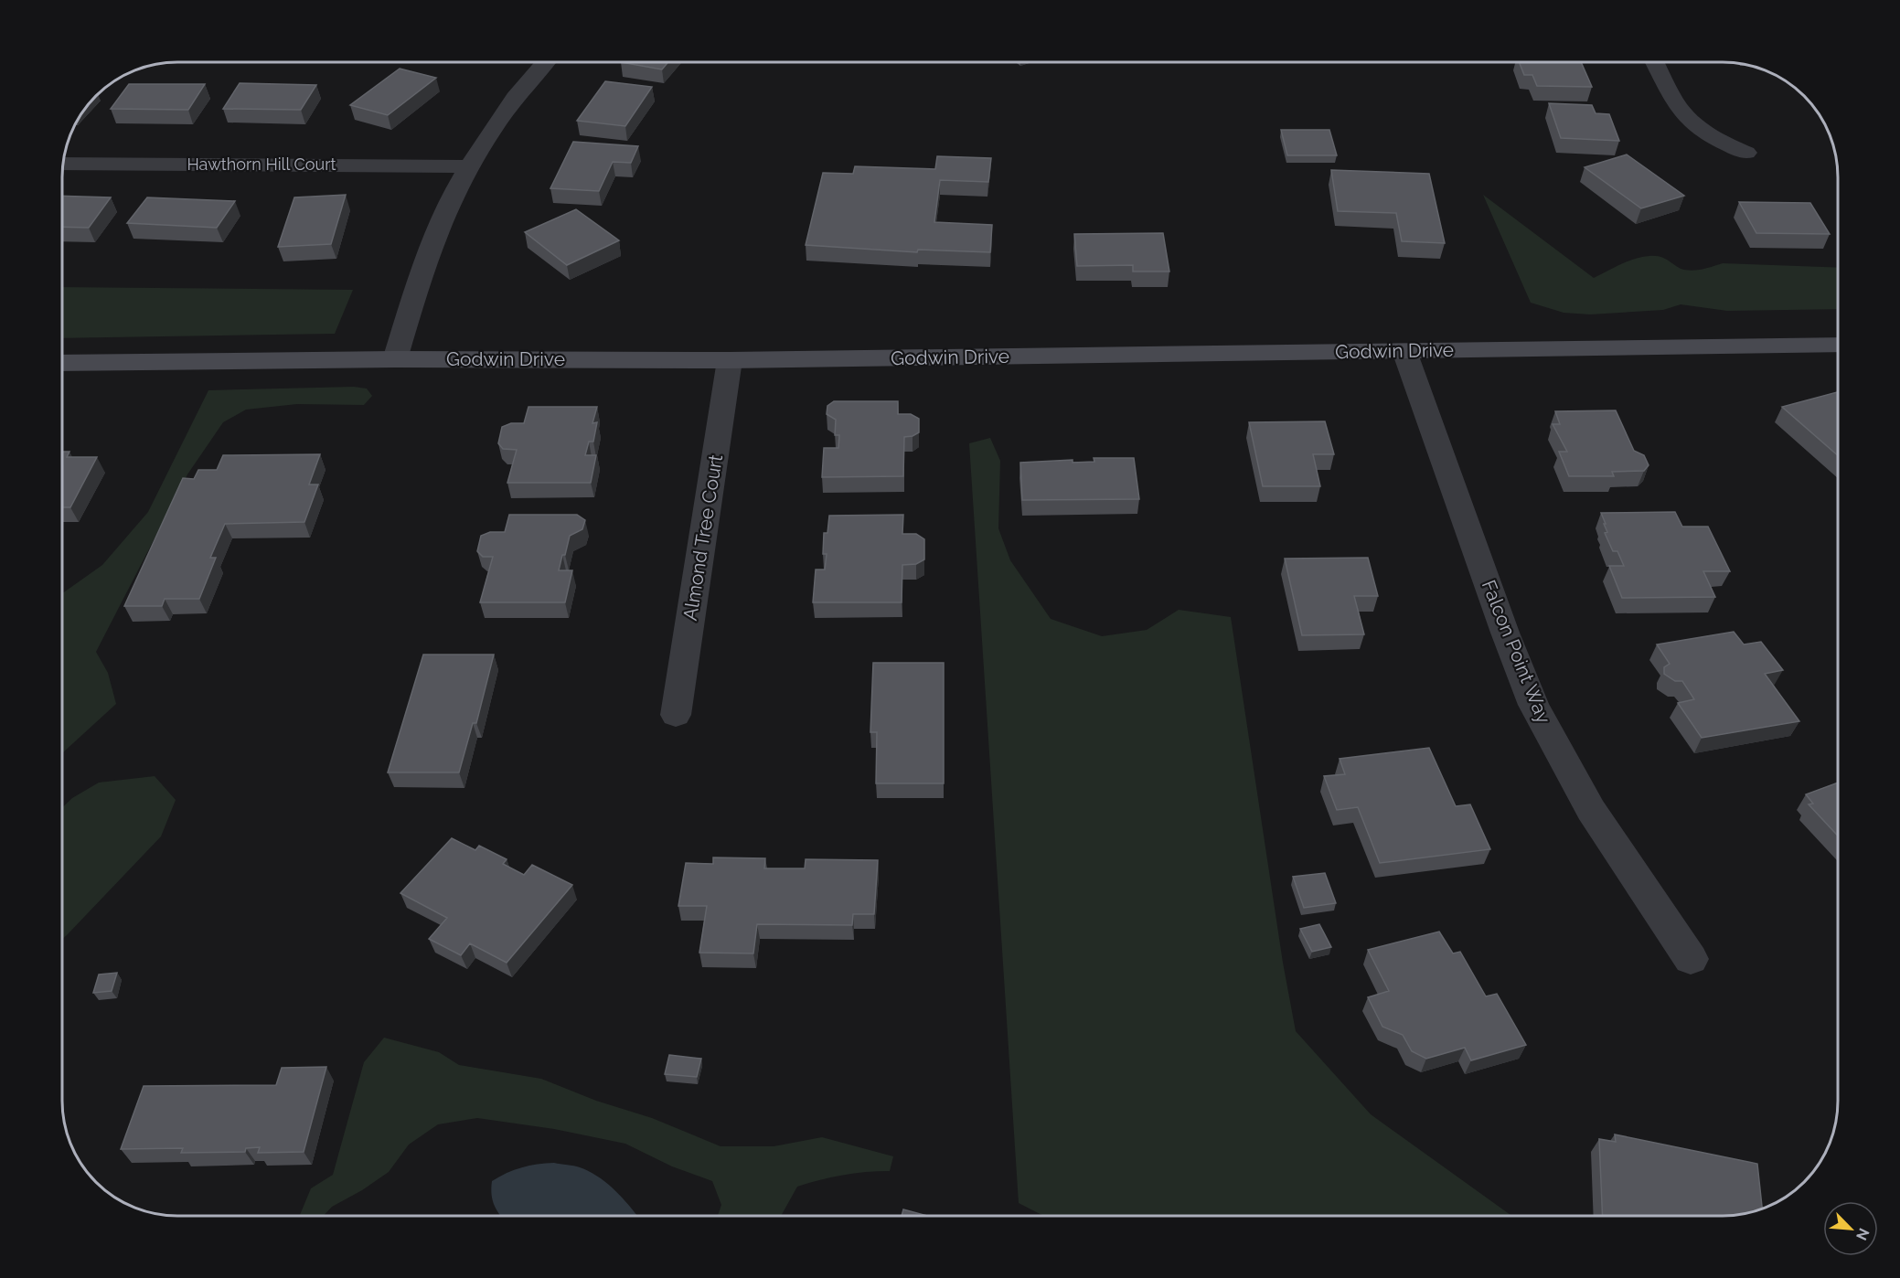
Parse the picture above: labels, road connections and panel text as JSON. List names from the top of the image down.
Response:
{
  "streets": {
    "street": [
      "Hawthorn Hill Court",
      "Godwin Drive",
      "Almond Tree Court",
      "Falcon Point Way"
    ]
  },
  "crossings": [
    ["Godwin Drive", "Almond Tree Court"],
    ["Godwin Drive", "Falcon Point Way"]
  ],
  "north": "bottom right"
}
